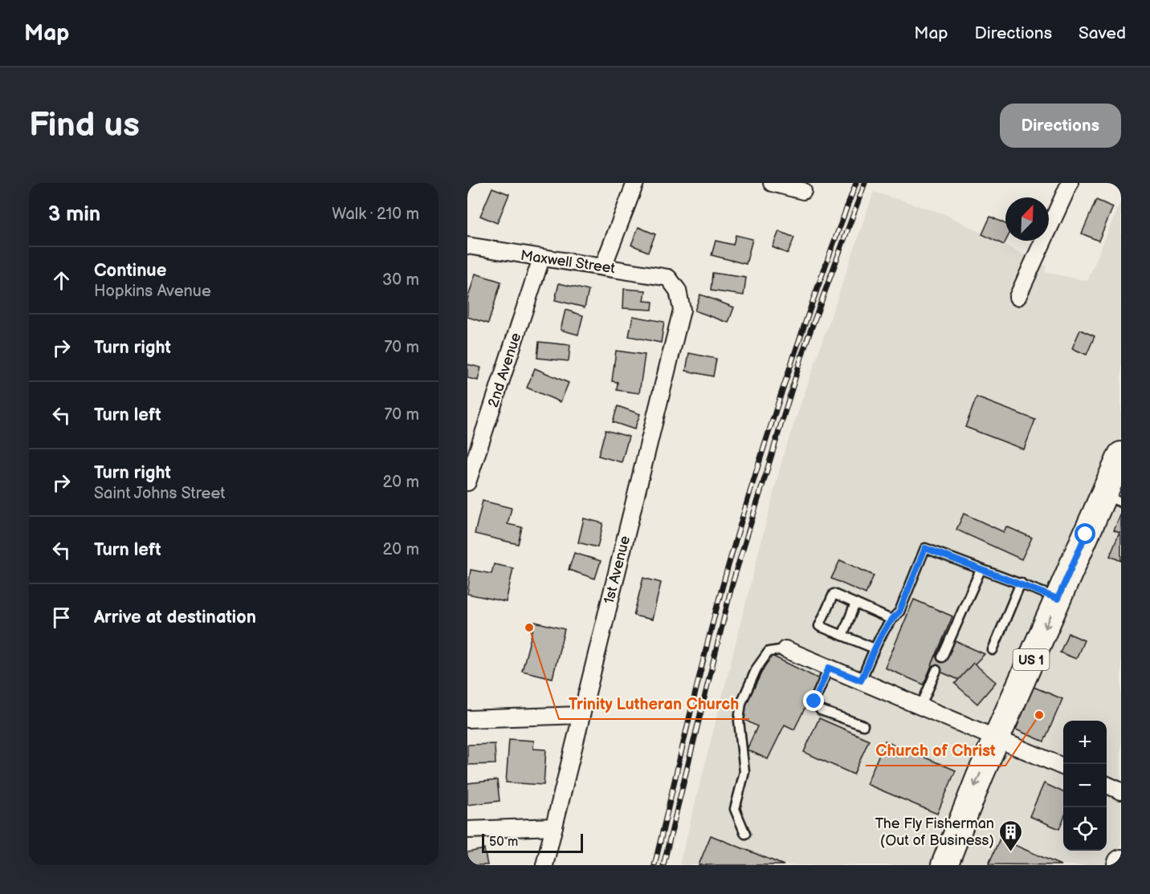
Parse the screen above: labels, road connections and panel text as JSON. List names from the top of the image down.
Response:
{
  "streets": {
    "main road": ["US 1"],
    "street": ["Maxwell Street", "2nd Avenue", "1st Avenue"]
  },
  "crossings": [
    ["Maxwell Street", "2nd Avenue"],
    ["Maxwell Street", "1st Avenue"]
  ],
  "places": {
    "other": ["Trinity Lutheran Church", "Church of Christ"],
    "building": ["The Fly Fisherman (Out of Business)"]
  },
  "scale_bar": "50 m",
  "north": "top right",
  "page": {
    "header": "Map",
    "nav": ["Map", "Directions", "Saved"],
    "buttons": "Directions",
    "title": "Find us",
    "heading": ["3 min", "Walk · 210 m"],
    "list": [
      ["Continue", "Hopkins Avenue", "30 m"],
      ["Turn right", "70 m"],
      ["Turn left", "70 m"],
      ["Turn right", "Saint Johns Street", "20 m"],
      ["Turn left", "20 m"],
      "Arrive at destination"
    ],
    "map_buttons": ["+", "−"],
    "scale": "50 m"
  }
}
